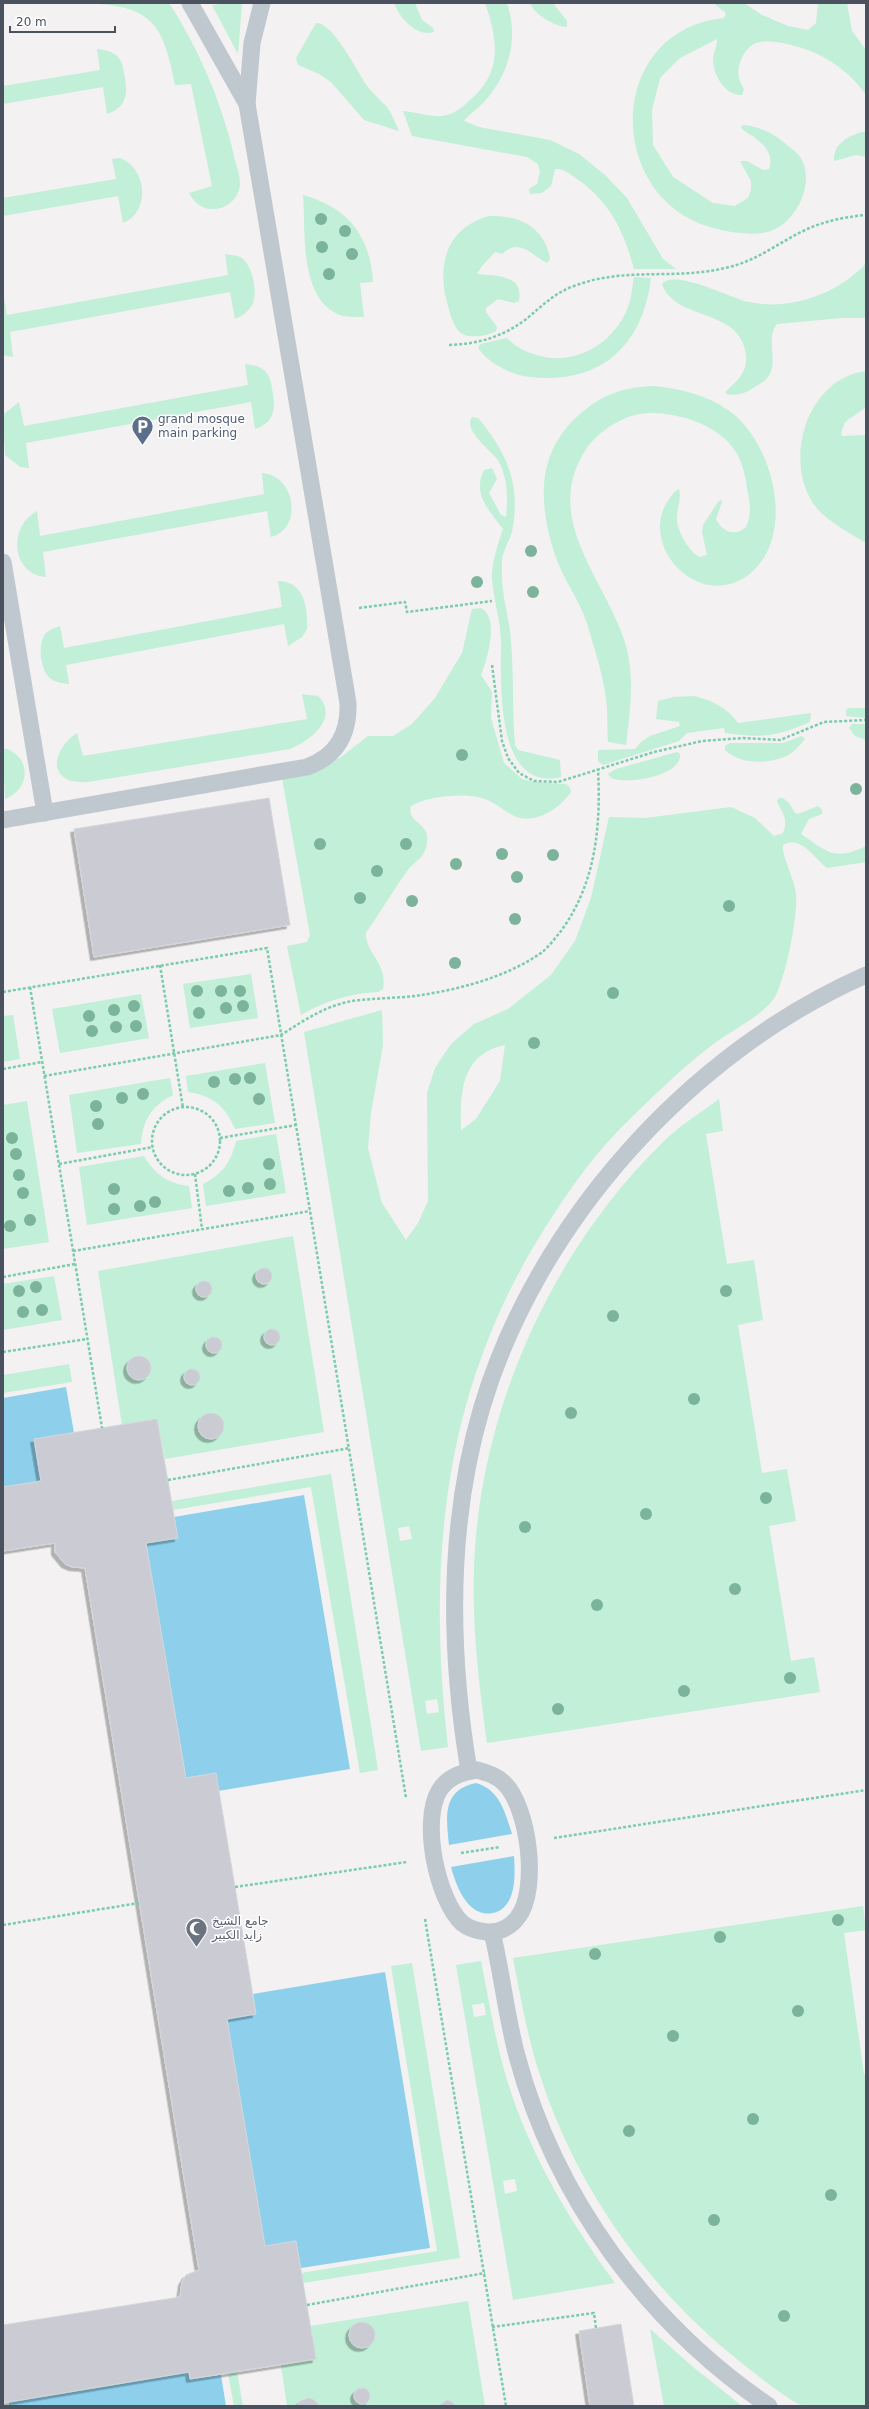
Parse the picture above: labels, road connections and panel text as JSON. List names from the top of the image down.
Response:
{
  "places": {
    "parking": ["grand mosque main parking"],
    "mosque": ["جامع الشيخ زايد الكبير"]
  },
  "scale_bar": "20 m"
}
